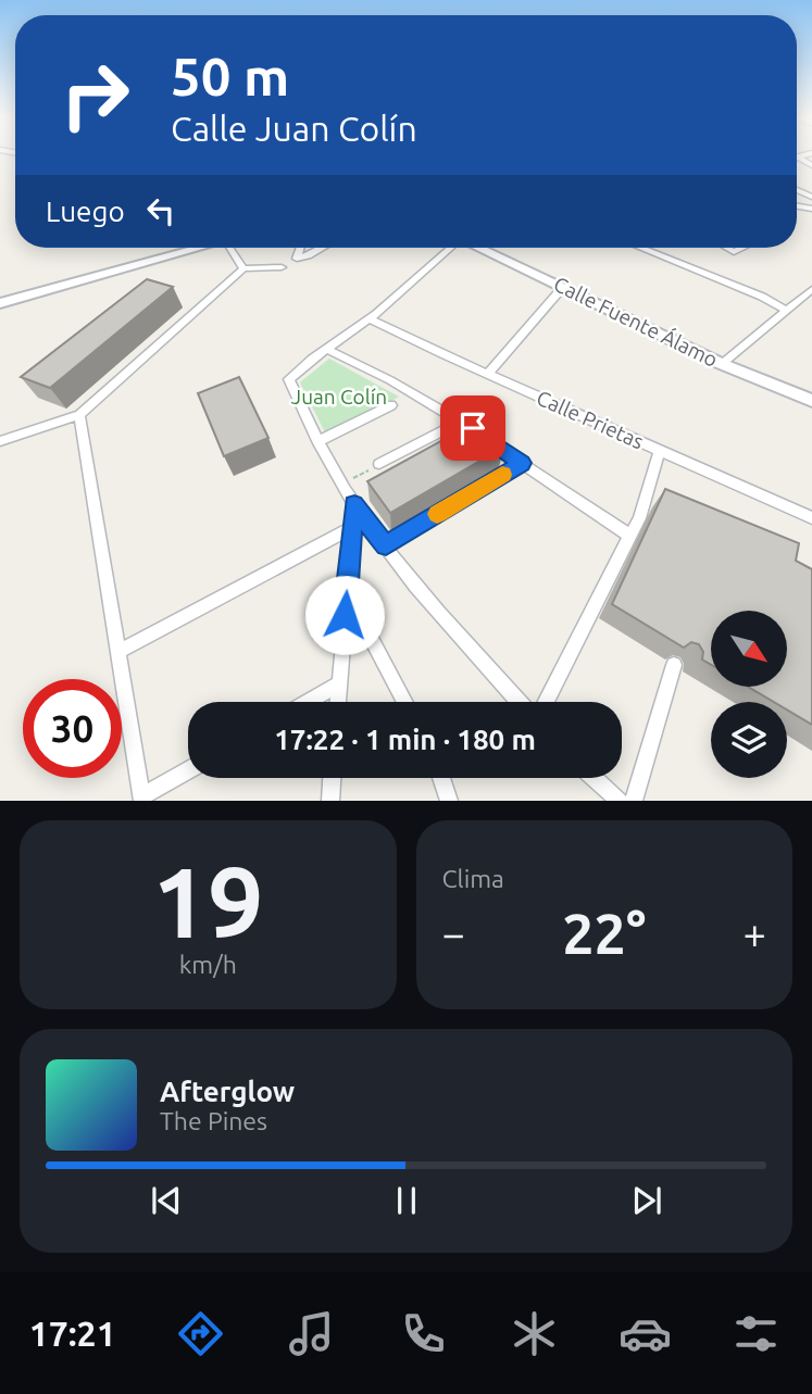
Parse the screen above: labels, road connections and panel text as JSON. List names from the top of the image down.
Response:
{
  "streets": {
    "street": ["Calle Fuente Álamo", "Calle Prietas"]
  },
  "parks": ["Juan Colín"],
  "north": "bottom right",
  "page": {
    "turn": ["50 m", "Calle Juan Colín"],
    "then": "Luego",
    "limit": "30",
    "trip": "17:22 · 1 min · 180 m",
    "tile": [
      ["19", "km/h"],
      "Clima"
    ],
    "heat": ["−", "22°", "+"],
    "song": ["Afterglow", "The Pines"],
    "tabs": "17:21"
  }
}
